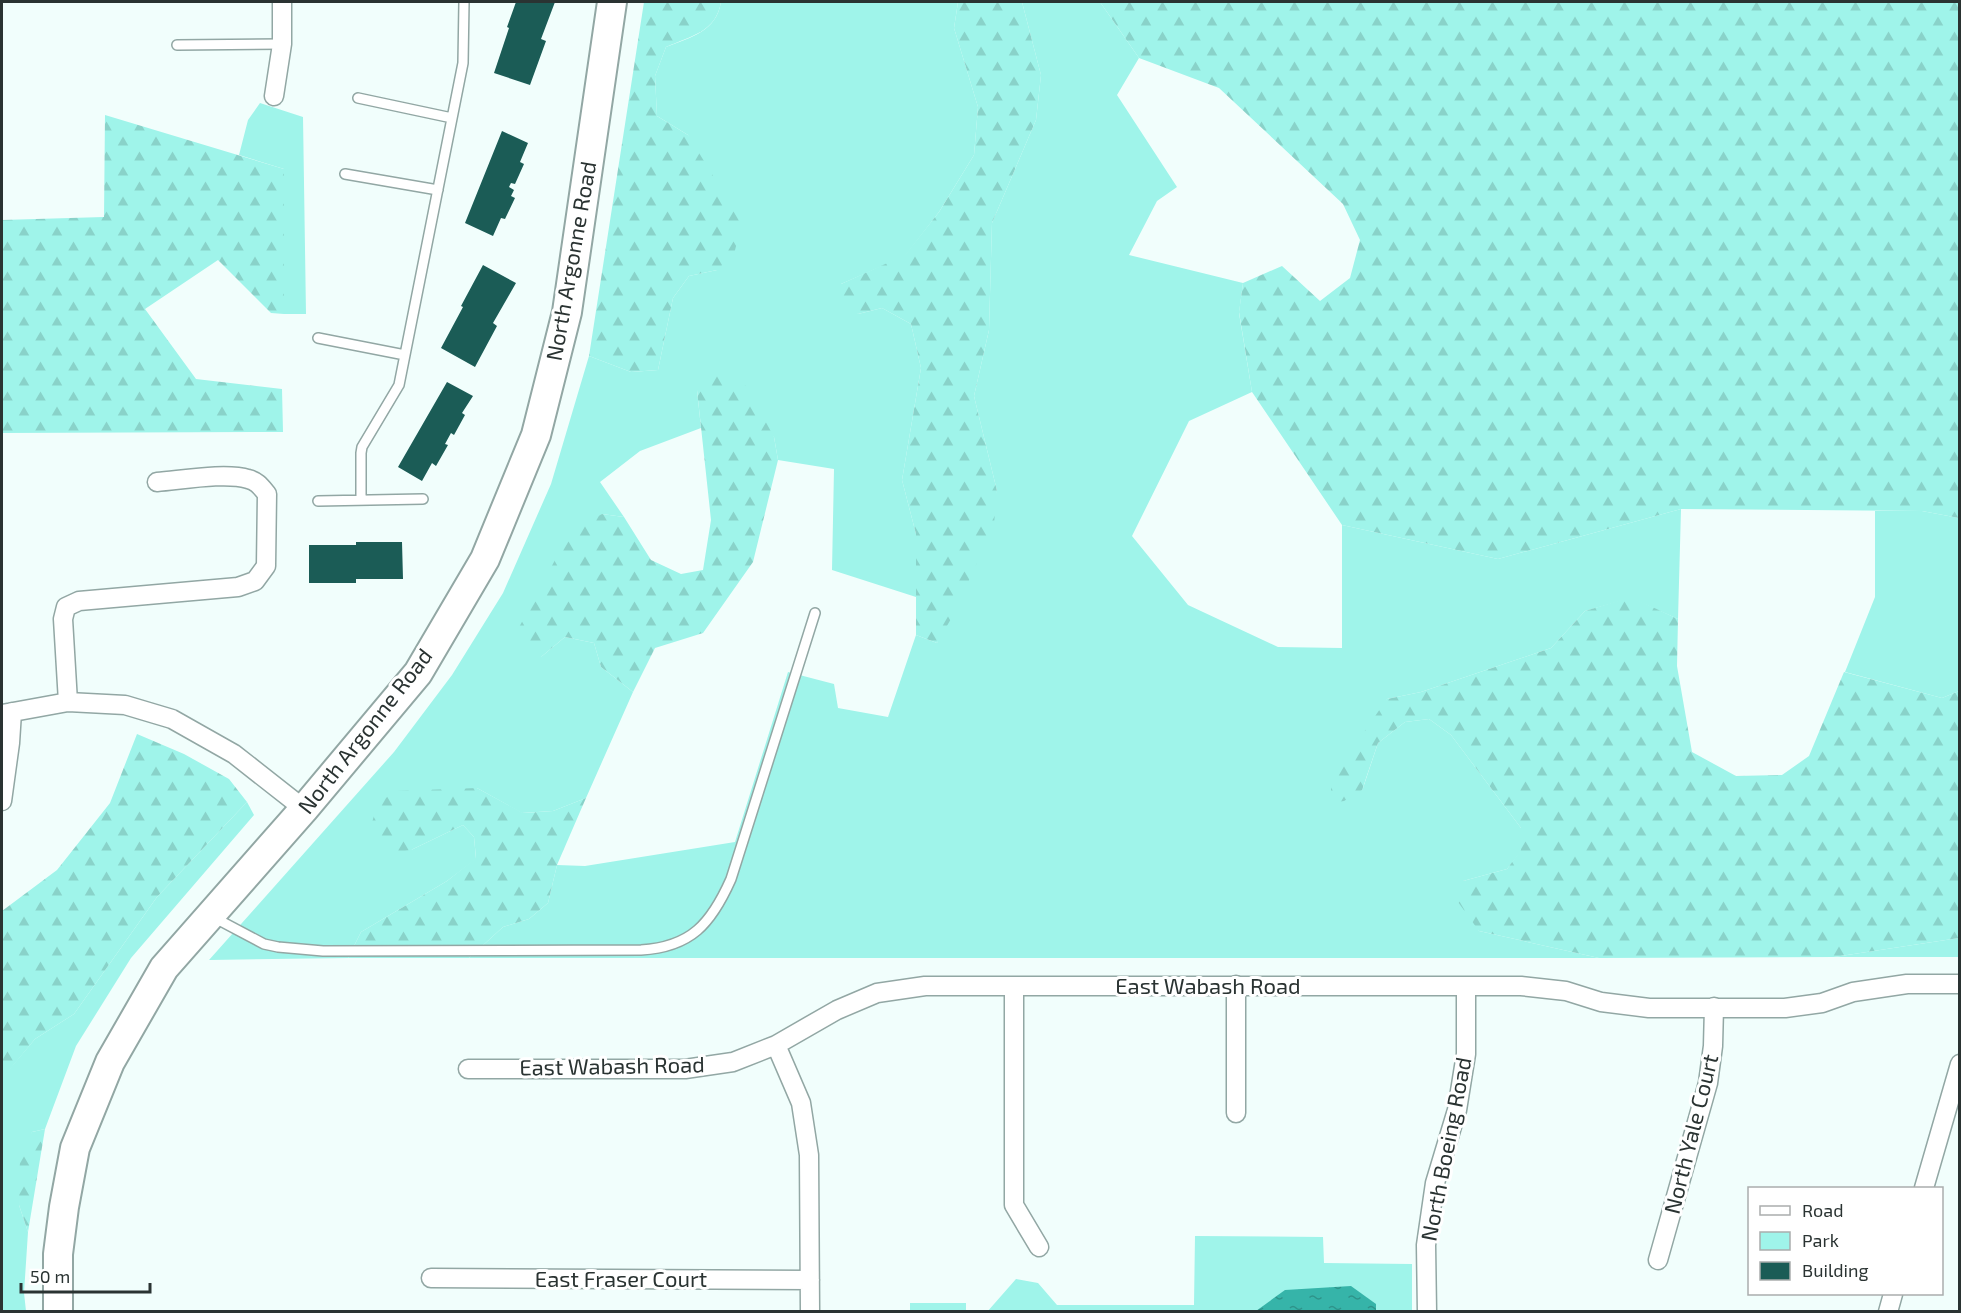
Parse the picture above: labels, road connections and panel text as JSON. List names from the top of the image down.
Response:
{
  "streets": {
    "main road": ["North Argonne Road"],
    "street": [
      "East Wabash Road",
      "North Yale Court",
      "North Boeing Road",
      "East Fraser Court"
    ]
  },
  "crossings": [
    ["East Wabash Road", "North Yale Court"],
    ["East Wabash Road", "North Boeing Road"]
  ],
  "legend": ["Road", "Park", "Building"],
  "scale_bar": "50 m"
}
